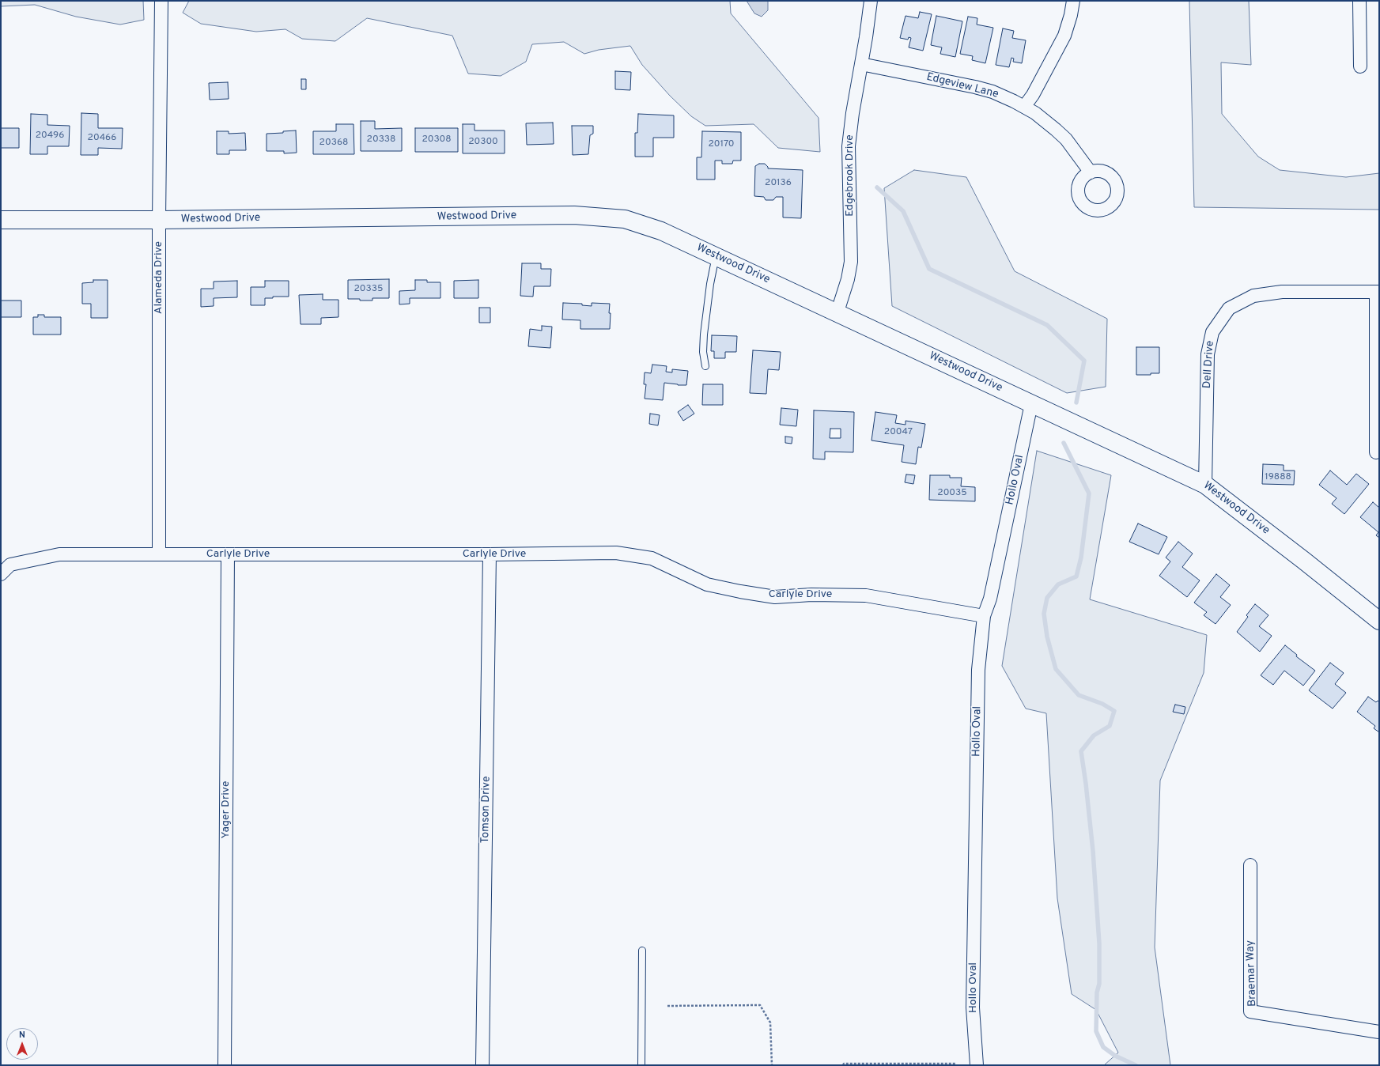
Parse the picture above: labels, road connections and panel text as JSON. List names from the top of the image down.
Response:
{
  "streets": {
    "street": [
      "Edgeview Lane",
      "Edgebrook Drive",
      "Westwood Drive",
      "Alameda Drive",
      "Dell Drive",
      "Hollo Oval",
      "Carlyle Drive",
      "Yager Drive",
      "Tomson Drive",
      "Braemar Way"
    ]
  },
  "crossings": [
    ["Edgeview Lane", "Edgebrook Drive"],
    ["Edgebrook Drive", "Westwood Drive"],
    ["Westwood Drive", "Alameda Drive"],
    ["Westwood Drive", "Dell Drive"],
    ["Westwood Drive", "Hollo Oval"],
    ["Alameda Drive", "Carlyle Drive"],
    ["Hollo Oval", "Carlyle Drive"],
    ["Carlyle Drive", "Yager Drive"],
    ["Carlyle Drive", "Tomson Drive"]
  ],
  "house_numbers": [
    "20496",
    "20466",
    "20338",
    "20308",
    "20300",
    "20368",
    "20170",
    "20136",
    "20335",
    "20047",
    "19888",
    "20035"
  ],
  "north": "top"
}
